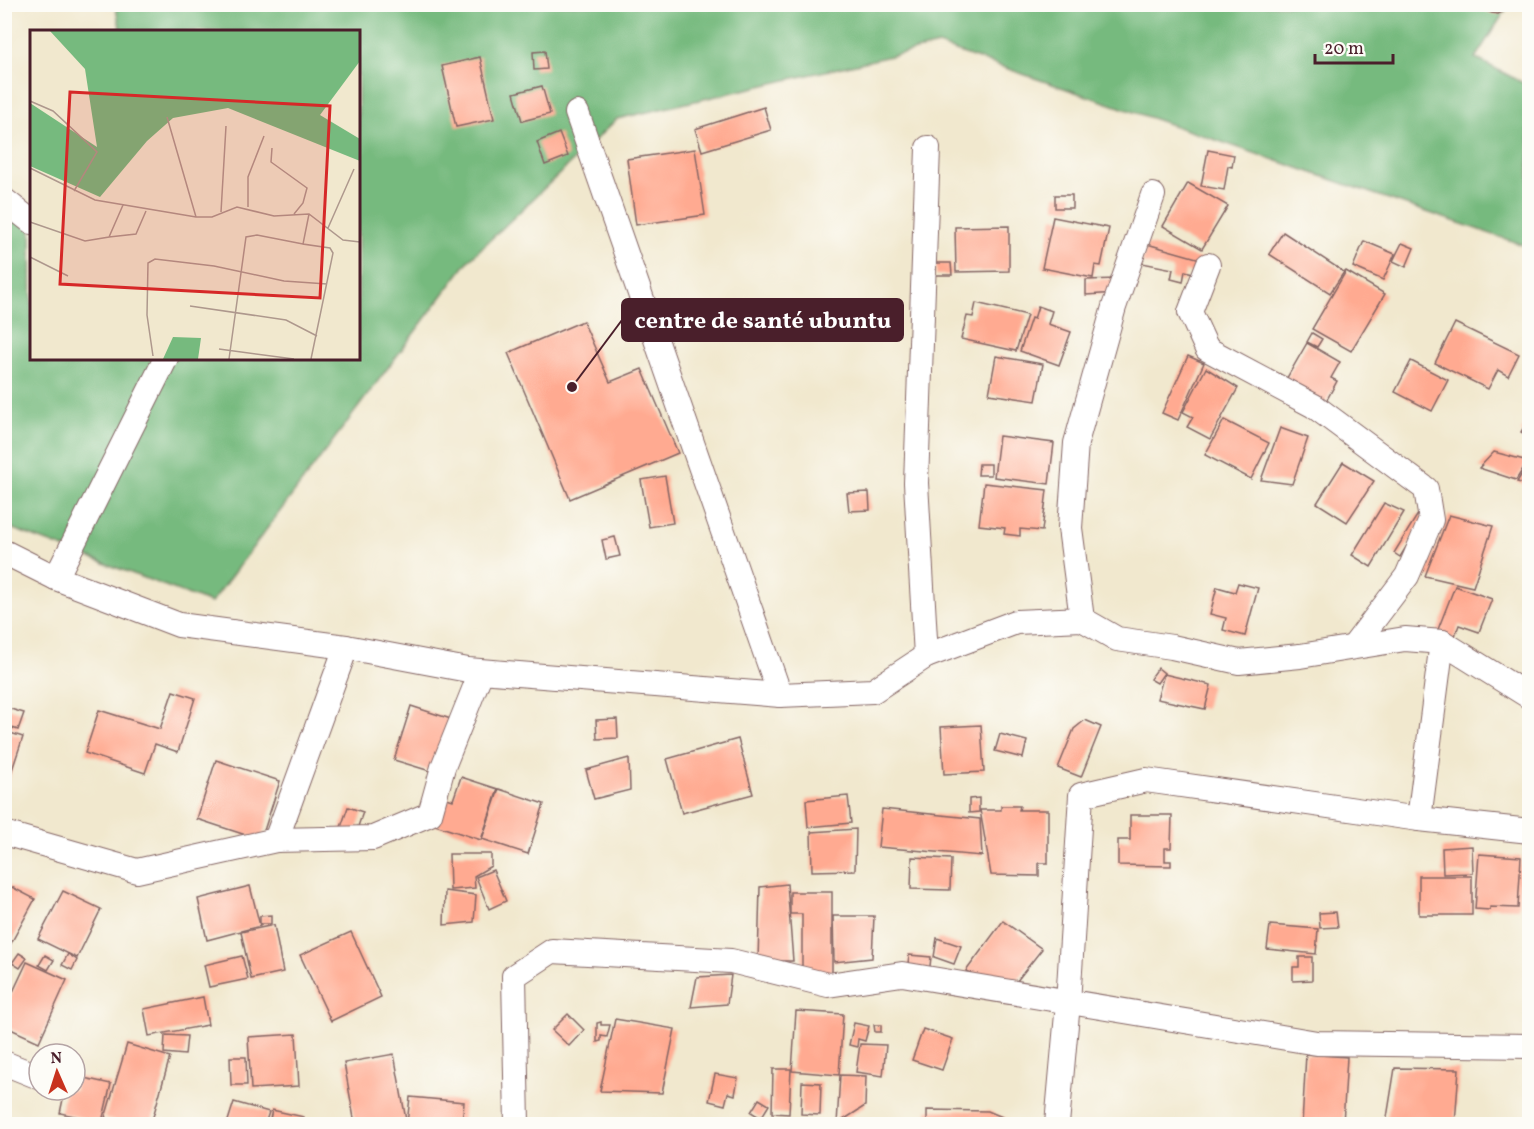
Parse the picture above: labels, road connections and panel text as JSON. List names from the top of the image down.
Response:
{
  "places": ["centre de santé ubuntu"],
  "scale_bar": "20 m",
  "north": "top"
}
